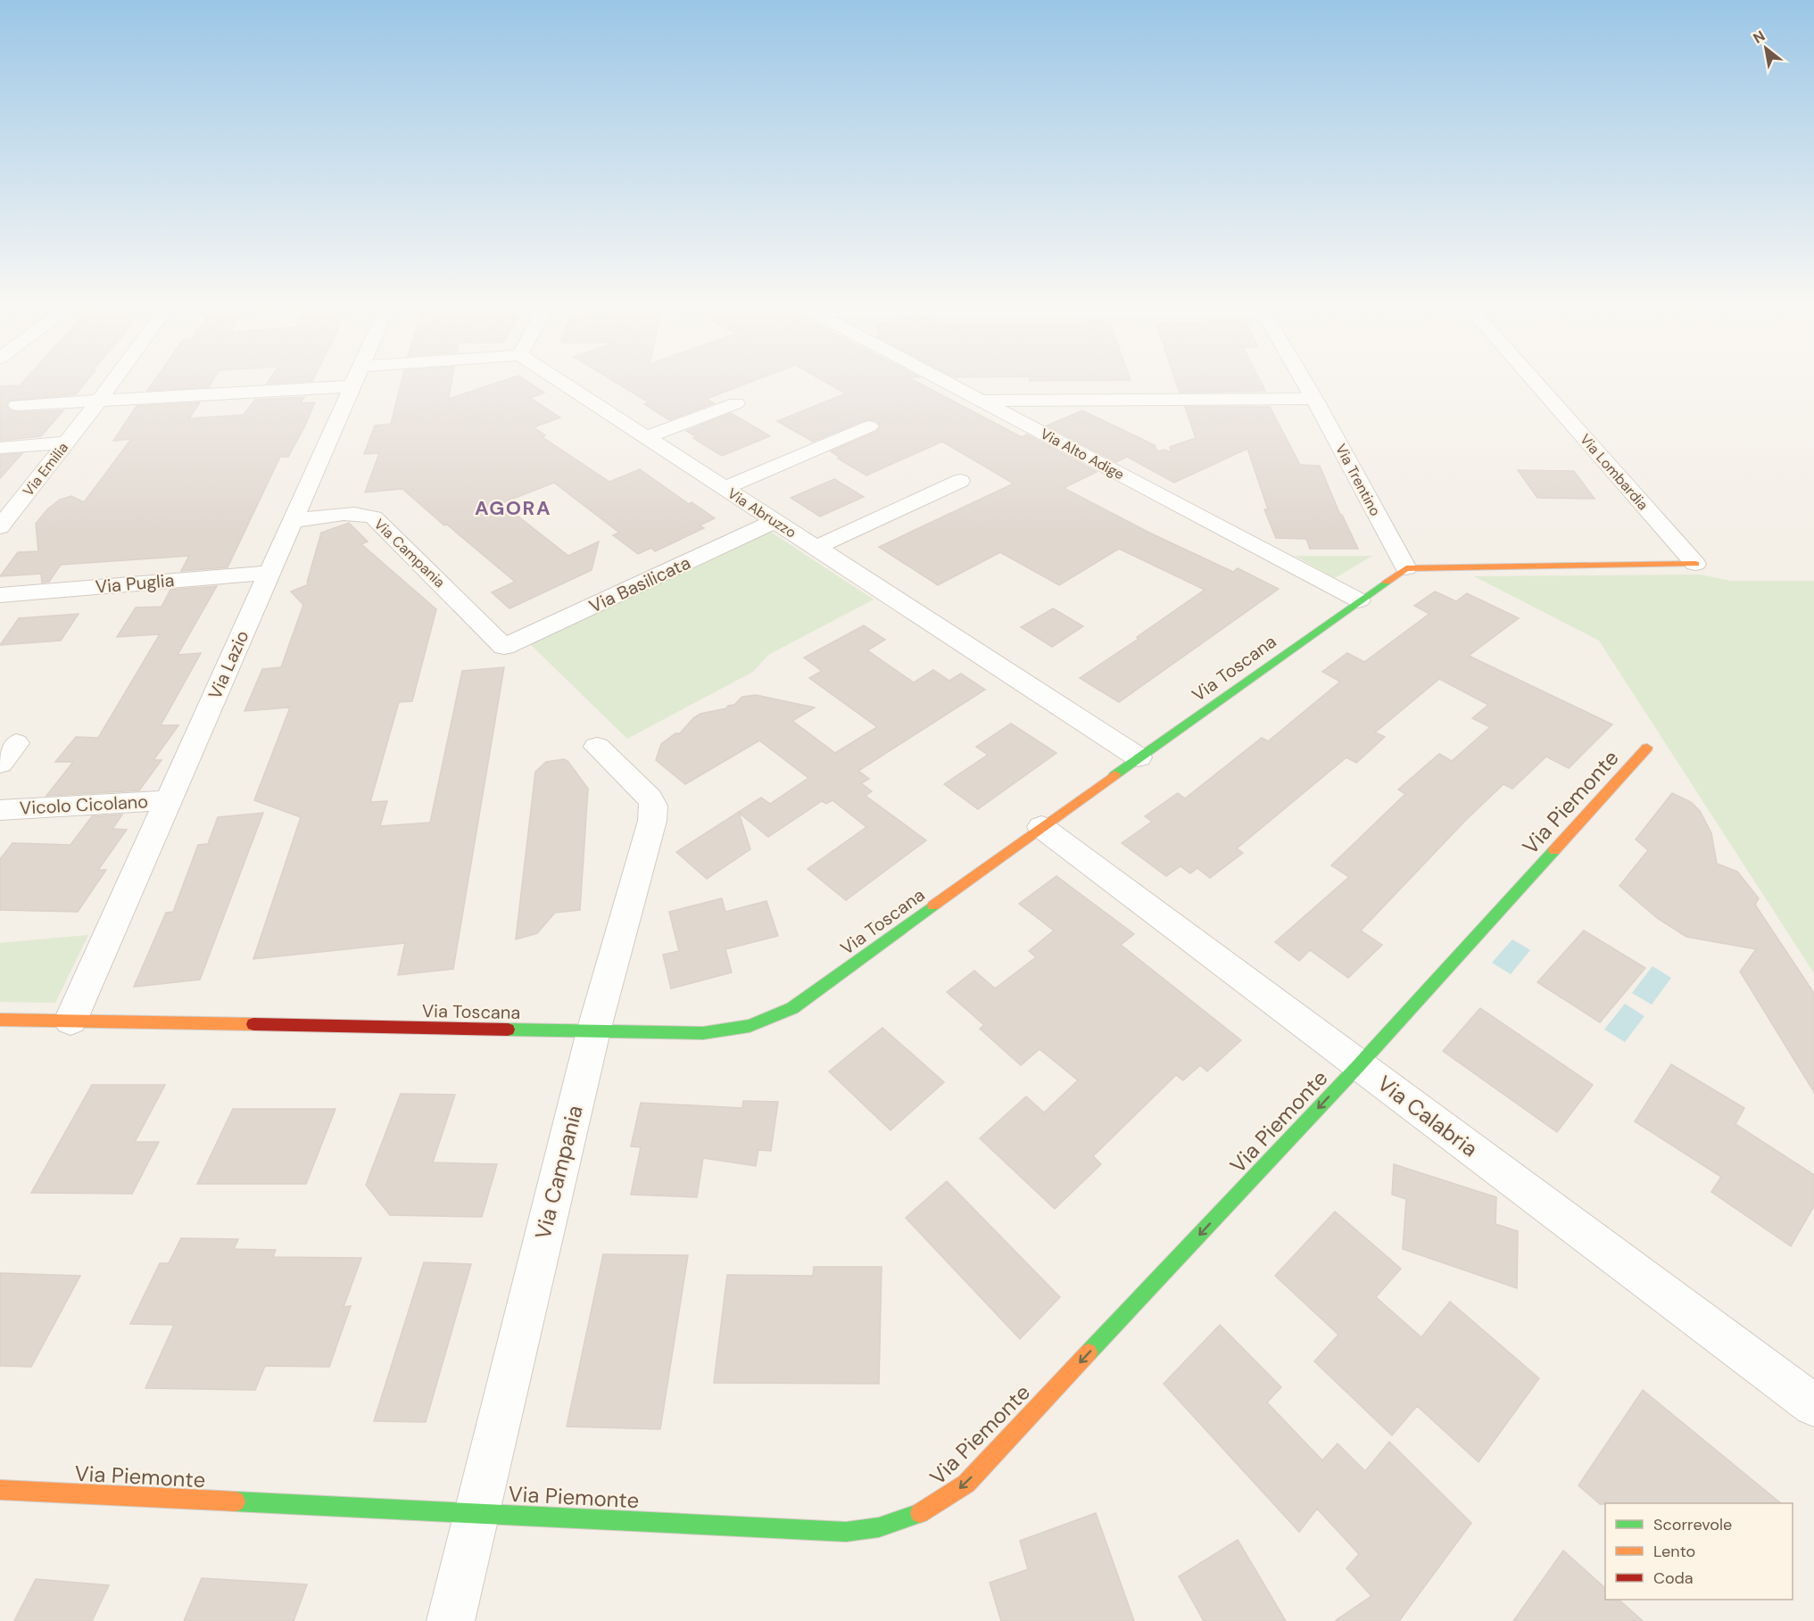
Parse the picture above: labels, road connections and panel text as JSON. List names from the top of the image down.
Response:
{
  "streets": {
    "street": [
      "Via Alto Adige",
      "Via Emilia",
      "Via Lombardia",
      "Via Trentino",
      "Via Abruzzo",
      "Via Campania",
      "Via Puglia",
      "Via Basilicata",
      "Via Lazio",
      "Via Toscana",
      "Via Piemonte",
      "Vicolo Cicolano",
      "Via Calabria"
    ]
  },
  "crossings": [
    ["Via Alto Adige", "Via Toscana"],
    ["Via Trentino", "Via Toscana"],
    ["Via Abruzzo", "Via Basilicata"],
    ["Via Abruzzo", "Via Toscana"],
    ["Via Campania", "Via Basilicata"],
    ["Via Campania", "Via Lazio"],
    ["Via Campania", "Via Toscana"],
    ["Via Campania", "Via Piemonte"],
    ["Via Puglia", "Via Lazio"],
    ["Via Lazio", "Via Toscana"],
    ["Via Lazio", "Vicolo Cicolano"],
    ["Via Toscana", "Via Calabria"],
    ["Via Piemonte", "Via Calabria"]
  ],
  "one_way": ["Via Piemonte"],
  "districts": ["AGORA"],
  "legend": ["Scorrevole", "Lento", "Coda"],
  "north": "top left"
}
